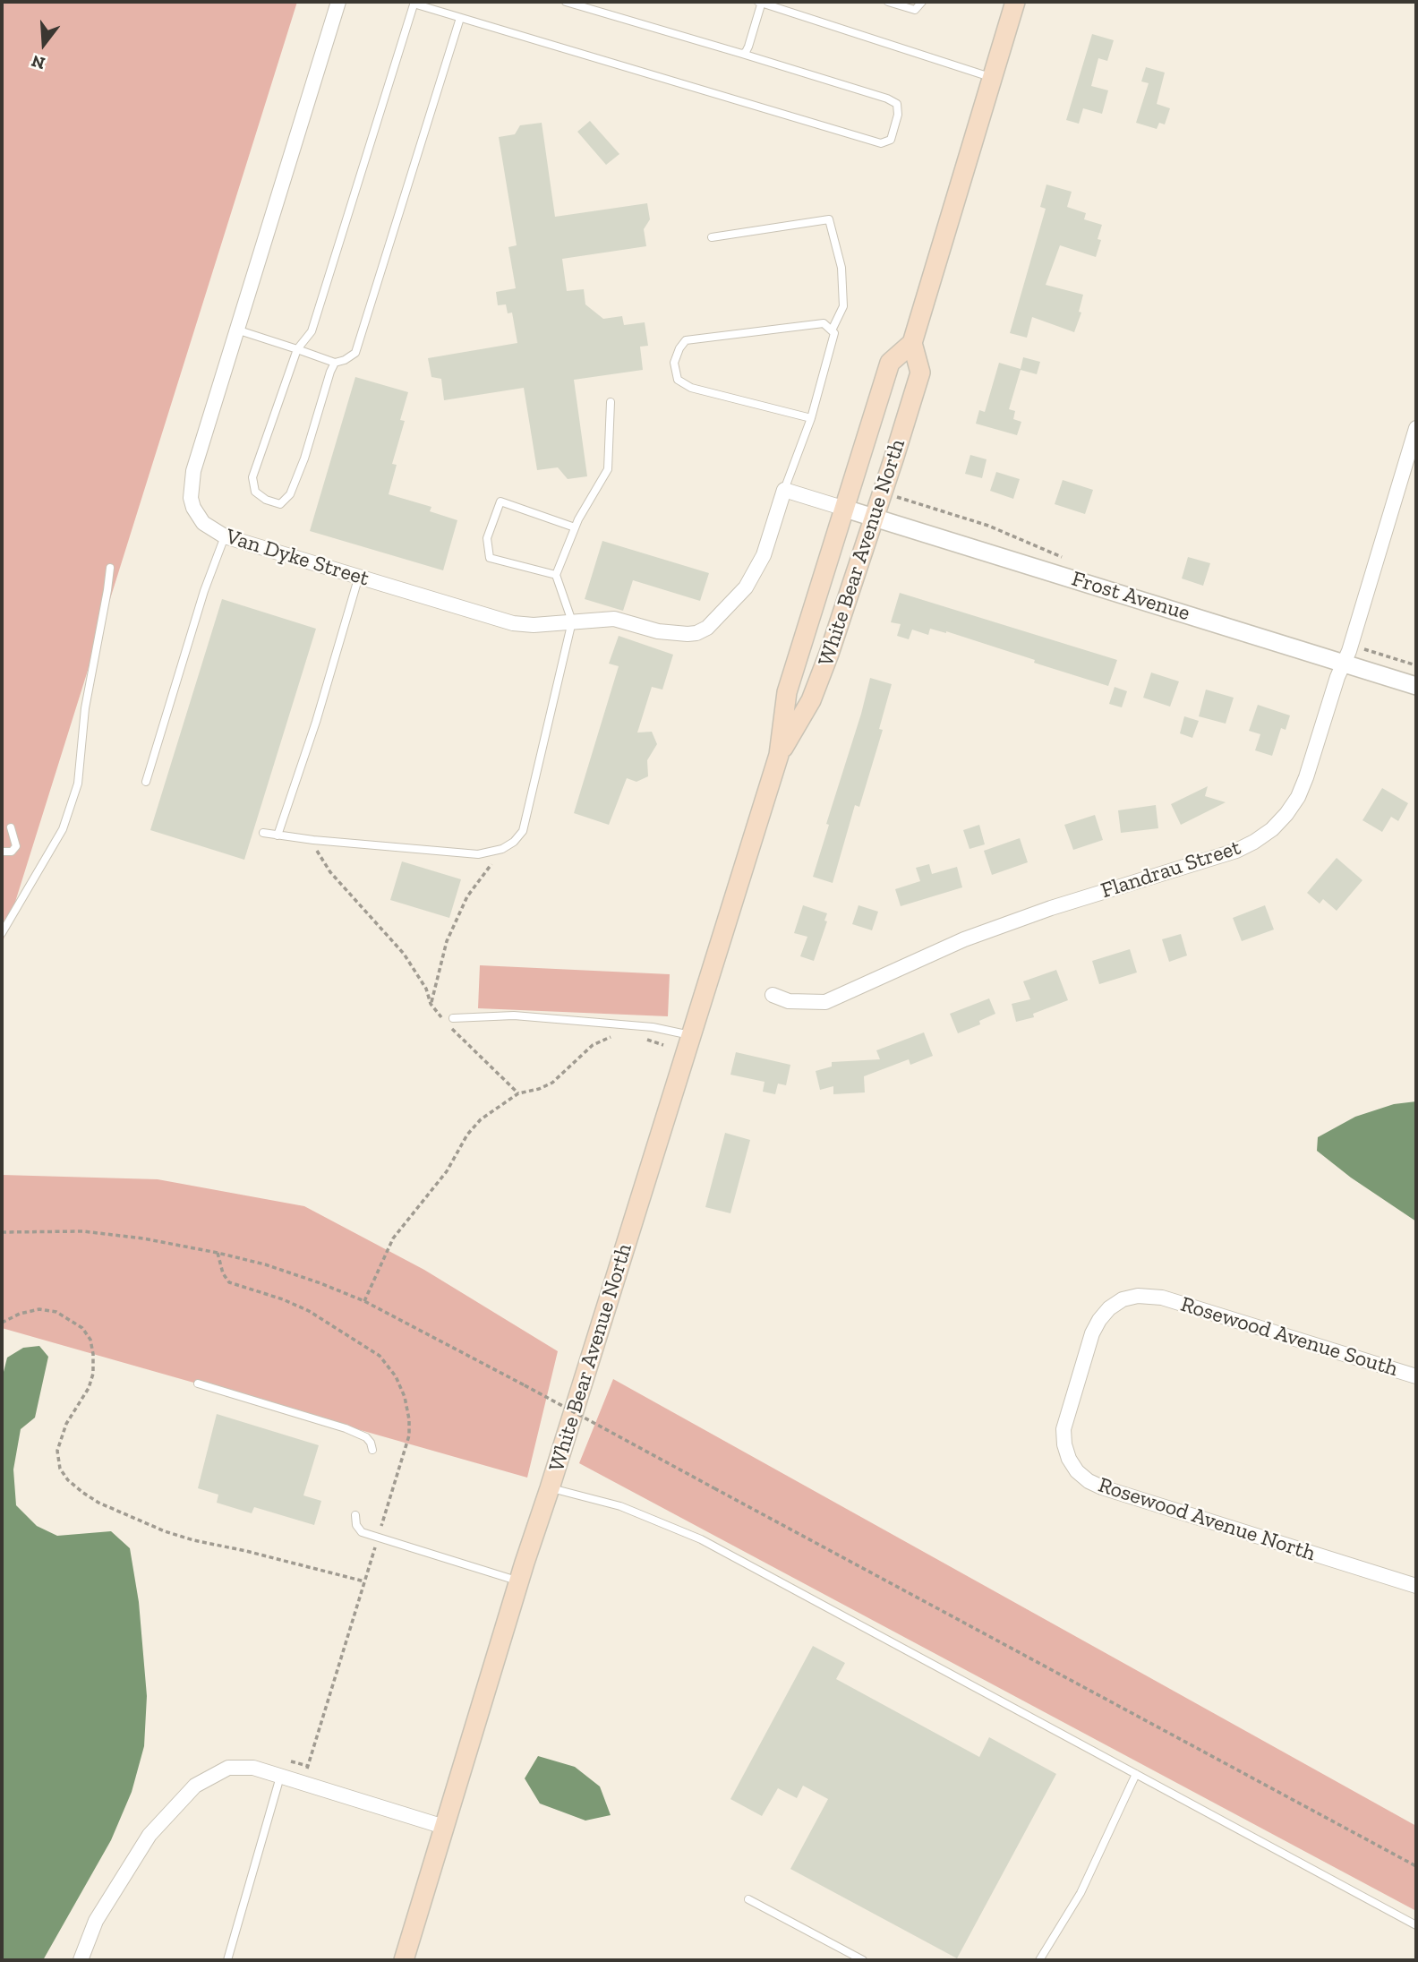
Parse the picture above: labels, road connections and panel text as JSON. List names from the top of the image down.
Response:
{
  "streets": {
    "main road": ["White Bear Avenue North"],
    "street": [
      "Van Dyke Street",
      "Frost Avenue",
      "Flandrau Street",
      "Rosewood Avenue South",
      "Rosewood Avenue North"
    ]
  },
  "crossings": [
    ["White Bear Avenue North", "Frost Avenue"],
    ["Frost Avenue", "Flandrau Street"],
    ["Rosewood Avenue South", "Rosewood Avenue North"]
  ],
  "north": "bottom"
}
